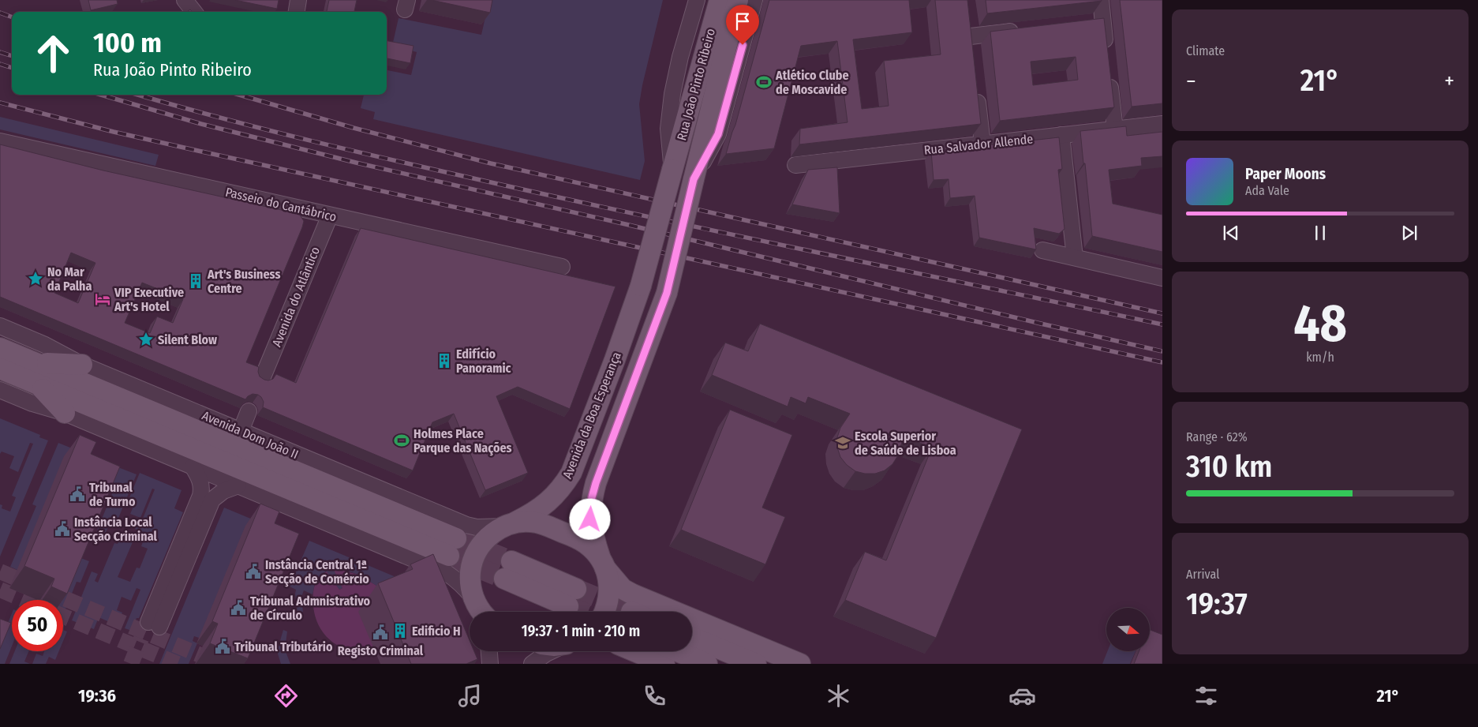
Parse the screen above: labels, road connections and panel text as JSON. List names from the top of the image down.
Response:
{
  "streets": {
    "main road": ["Rua João Pinto Ribeiro", "Avenida da Boa Esperança", "Avenida Dom João II"],
    "street": ["Rua Salvador Allende", "Passeio do Cantábrico", "Avenida do Atlântico"]
  },
  "crossings": [
    ["Rua João Pinto Ribeiro", "Avenida da Boa Esperança"],
    ["Passeio do Cantábrico", "Avenida do Atlântico"],
    ["Avenida da Boa Esperança", "Avenida Dom João II"]
  ],
  "places": {
    "sports": ["Atlético Clube de Moscavide", "Holmes Place Parque das Nações"],
    "place": ["No Mar da Palha", "Silent Blow"],
    "building": ["Art's Business Centre", "Edifício Panoramic", "Edificio H"],
    "hotel": ["VIP Executive Art's Hotel"],
    "school or university": ["Escola Superior de Saúde de Lisboa"],
    "public building": [
      "Tribunal de Turno",
      "Instância Local Secção Criminal",
      "Instância Central 1ª Secção de Comércio",
      "Tribunal Admnistrativo de Círculo",
      "Registo Criminal",
      "Tribunal Tributário"
    ]
  },
  "north": "right",
  "page": {
    "tile": [
      "Climate",
      ["48", "km/h"],
      ["Range · 62%", "310 km"],
      ["Arrival", "19:37"]
    ],
    "turn": ["100 m", "Rua João Pinto Ribeiro"],
    "heat": ["−", "21°", "+"],
    "song": ["Paper Moons", "Ada Vale"],
    "limit": "50",
    "trip": "19:37 · 1 min · 210 m",
    "tabs": ["19:36", "21°"]
  }
}
